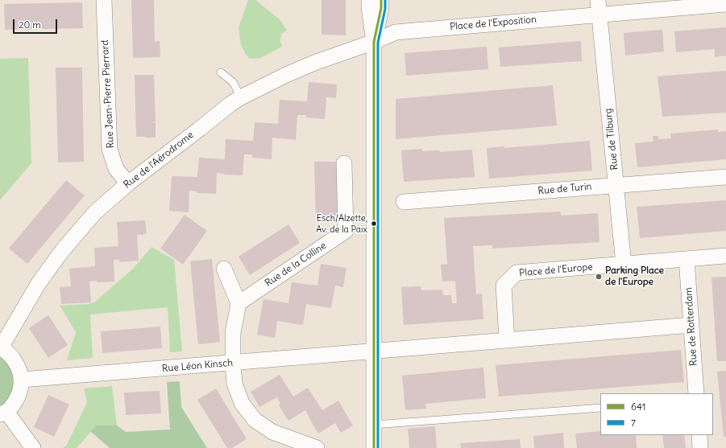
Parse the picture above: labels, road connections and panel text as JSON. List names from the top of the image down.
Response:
{
  "streets": {
    "street": [
      "Place de l'Exposition",
      "Rue Jean-Pierre Pierrard",
      "Rue de Tilburg",
      "Rue de l'Aérodrome",
      "Rue de Turin",
      "Rue de la Colline",
      "Place de l'Europe",
      "Rue de Rotterdam",
      "Rue Léon Kinsch"
    ]
  },
  "crossings": [
    ["Place de l'Exposition", "Rue de Tilburg"],
    ["Place de l'Exposition", "Rue de l'Aérodrome"],
    ["Rue Jean-Pierre Pierrard", "Rue de l'Aérodrome"],
    ["Rue de Tilburg", "Rue de Turin"],
    ["Rue de Tilburg", "Place de l'Europe"],
    ["Place de l'Europe", "Rue de Rotterdam"]
  ],
  "places": ["Esch/Alzette, Av. de la Paix", "Parking Place de l'Europe"],
  "lines": ["transit line 641", "transit line 7"],
  "legend": ["641", "7"],
  "scale_bar": "20 m"
}
